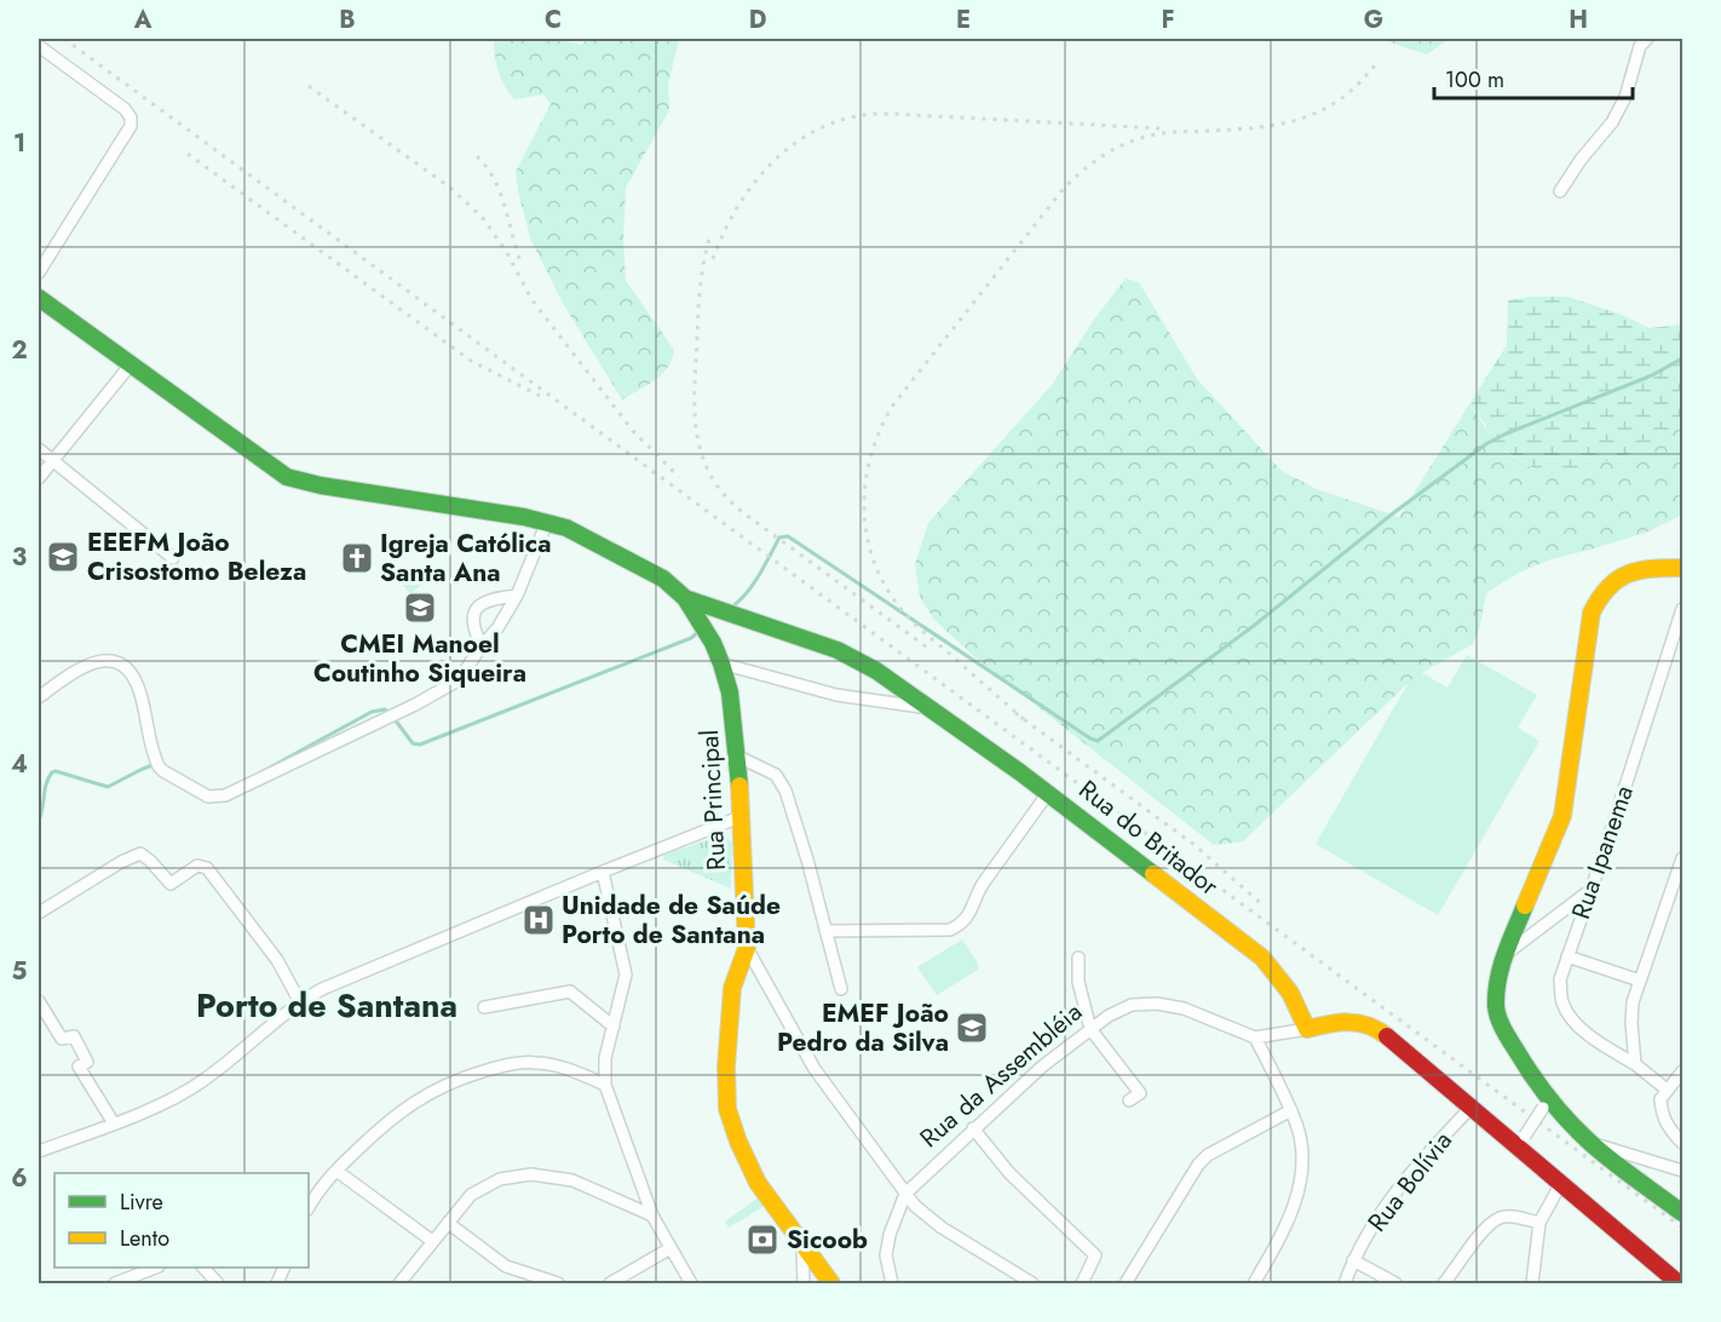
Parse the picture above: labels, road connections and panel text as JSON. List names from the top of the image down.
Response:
{
  "streets": {
    "street": [
      "Rua Principal",
      "Rua do Britador",
      "Rua Ipanema",
      "Rua da Assembléia",
      "Rua Bolívia"
    ]
  },
  "crossings": [
    ["Rua Principal", "Rua do Britador"]
  ],
  "districts": ["Porto de Santana"],
  "places": {
    "school or university": ["EEEFM João Crisostomo Beleza", "CMEI Manoel Coutinho Siqueira", "EMEF João Pedro da Silva"],
    "church": ["Igreja Católica Santa Ana"],
    "hospital": ["Unidade de Saúde Porto de Santana"],
    "bank": ["Sicoob"]
  },
  "legend": ["Livre", "Lento"],
  "scale_bar": "100 m",
  "grid": {
    "columns": [
      "A",
      "B",
      "C",
      "D",
      "E",
      "F",
      "G",
      "H"
    ],
    "rows": [
      "1",
      "2",
      "3",
      "4",
      "5",
      "6"
    ]
  }
}
